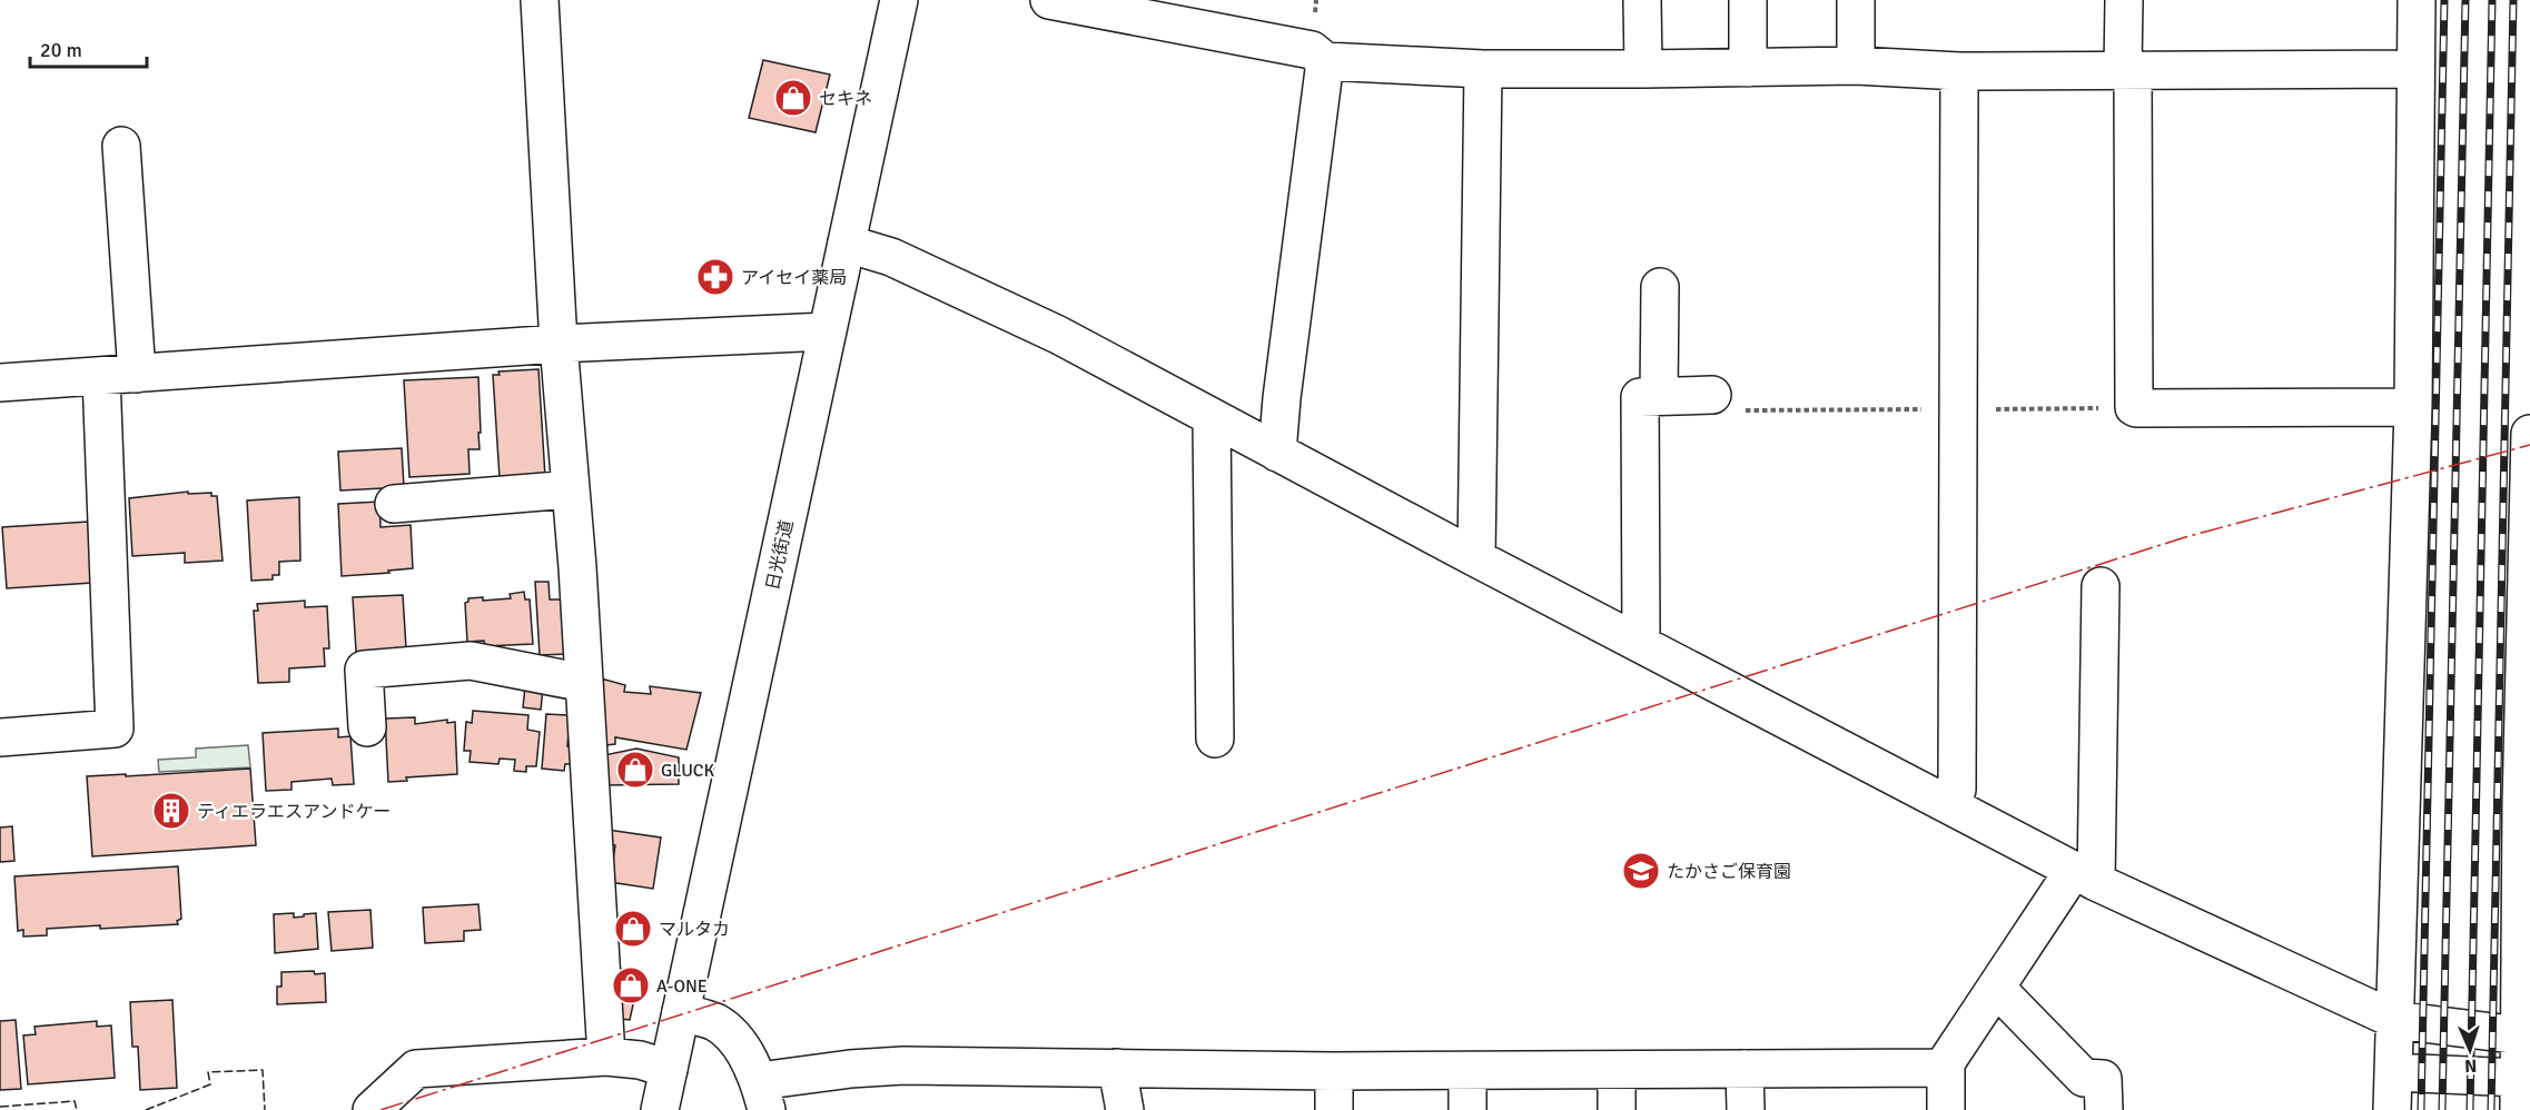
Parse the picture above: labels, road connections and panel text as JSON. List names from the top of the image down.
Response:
{
  "streets": {
    "street": ["日光街道"]
  },
  "places": {
    "shop": [
      "セキネ",
      "GLUCK",
      "マルタカ",
      "A-ONE"
    ],
    "pharmacy": ["アイセイ薬局"],
    "building": ["ティエラエスアンドケー"],
    "school or university": ["たかさご保育園"]
  },
  "scale_bar": "20 m",
  "north": "bottom"
}
